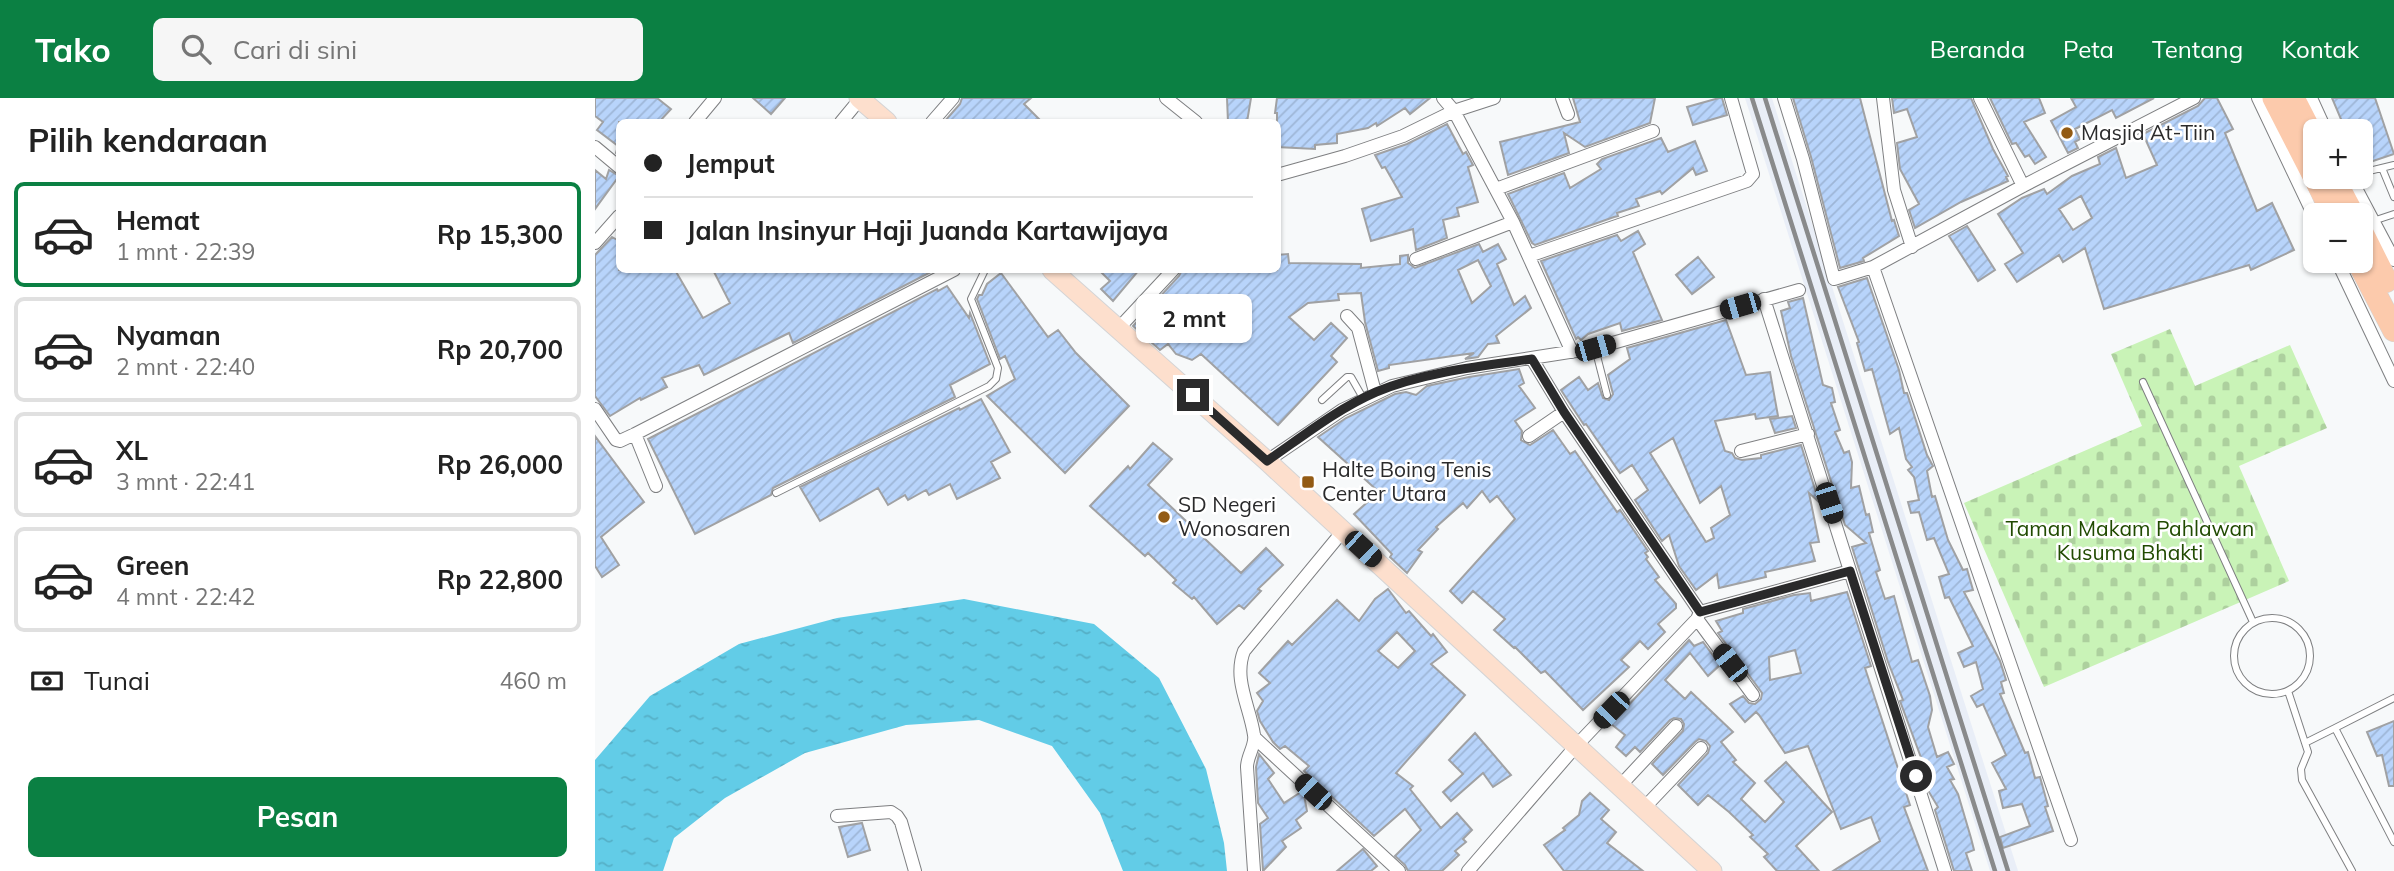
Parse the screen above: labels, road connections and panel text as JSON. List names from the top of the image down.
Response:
{
  "parks": ["Taman Makam Pahlawan Kusuma Bhakti"],
  "places": {
    "other": ["Masjid At-Tiin", "SD Negeri Wonosaren"],
    "transit": ["Halte Boing Tenis Center Utara"]
  },
  "page": {
    "header": "Tako",
    "search": "Cari di sini",
    "nav": [
      "Beranda",
      "Peta",
      "Tentang",
      "Kontak"
    ],
    "heading": "Pilih kendaraan",
    "map_buttons": ["+", "−"],
    "banner": ["Jemput", "Jalan Insinyur Haji Juanda Kartawijaya"],
    "list": [
      {
        "name": "Hemat",
        "note": "1 mnt · 22:39",
        "value": "Rp 15,300"
      },
      {
        "name": "Nyaman",
        "note": "2 mnt · 22:40",
        "value": "Rp 20,700"
      },
      {
        "name": "XL",
        "note": "3 mnt · 22:41",
        "value": "Rp 26,000"
      },
      {
        "name": "Green",
        "note": "4 mnt · 22:42",
        "value": "Rp 22,800"
      }
    ],
    "bubble": "2 mnt",
    "pay": ["Tunai", "460 m"],
    "buttons": "Pesan"
  }
}
